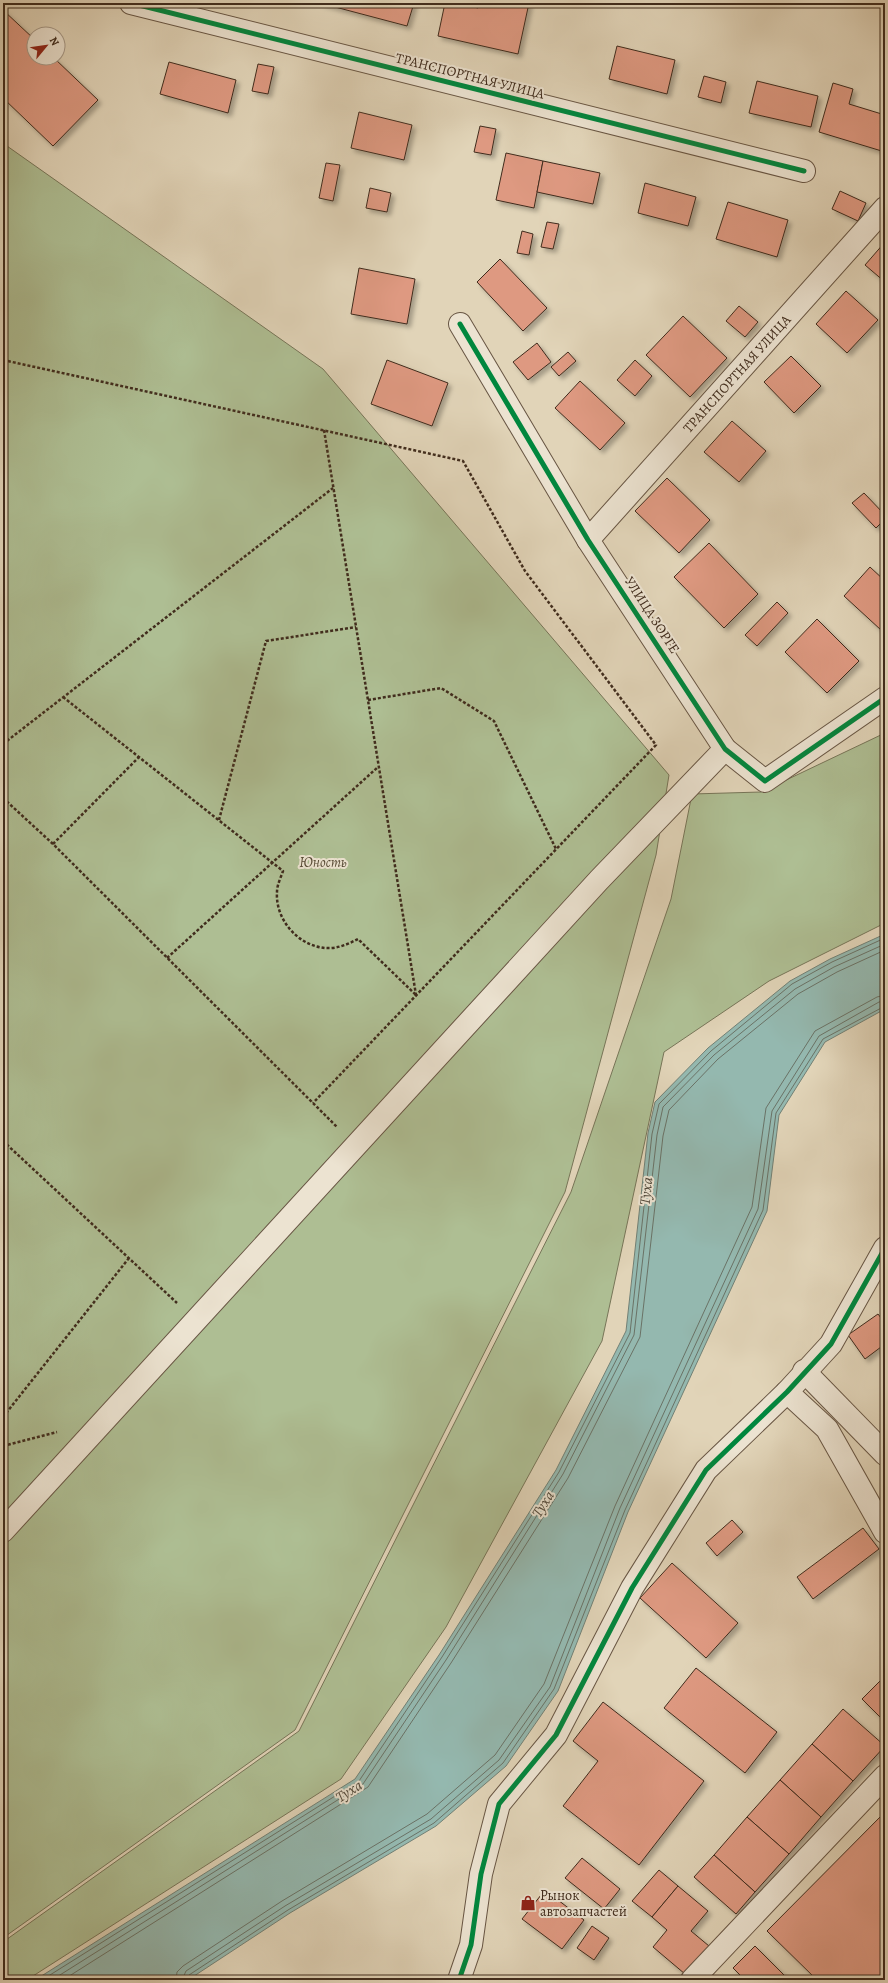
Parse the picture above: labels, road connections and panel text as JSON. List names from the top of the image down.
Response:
{
  "streets": {
    "street": ["ТРАНСПОРТНАЯ УЛИЦА", "УЛИЦА ЗОРГЕ"]
  },
  "crossings": [
    ["ТРАНСПОРТНАЯ УЛИЦА", "УЛИЦА ЗОРГЕ"]
  ],
  "water": ["Туха"],
  "parks": ["Юность"],
  "places": {
    "shop": ["Рынок автозапчастей"]
  },
  "north": "top right"
}
